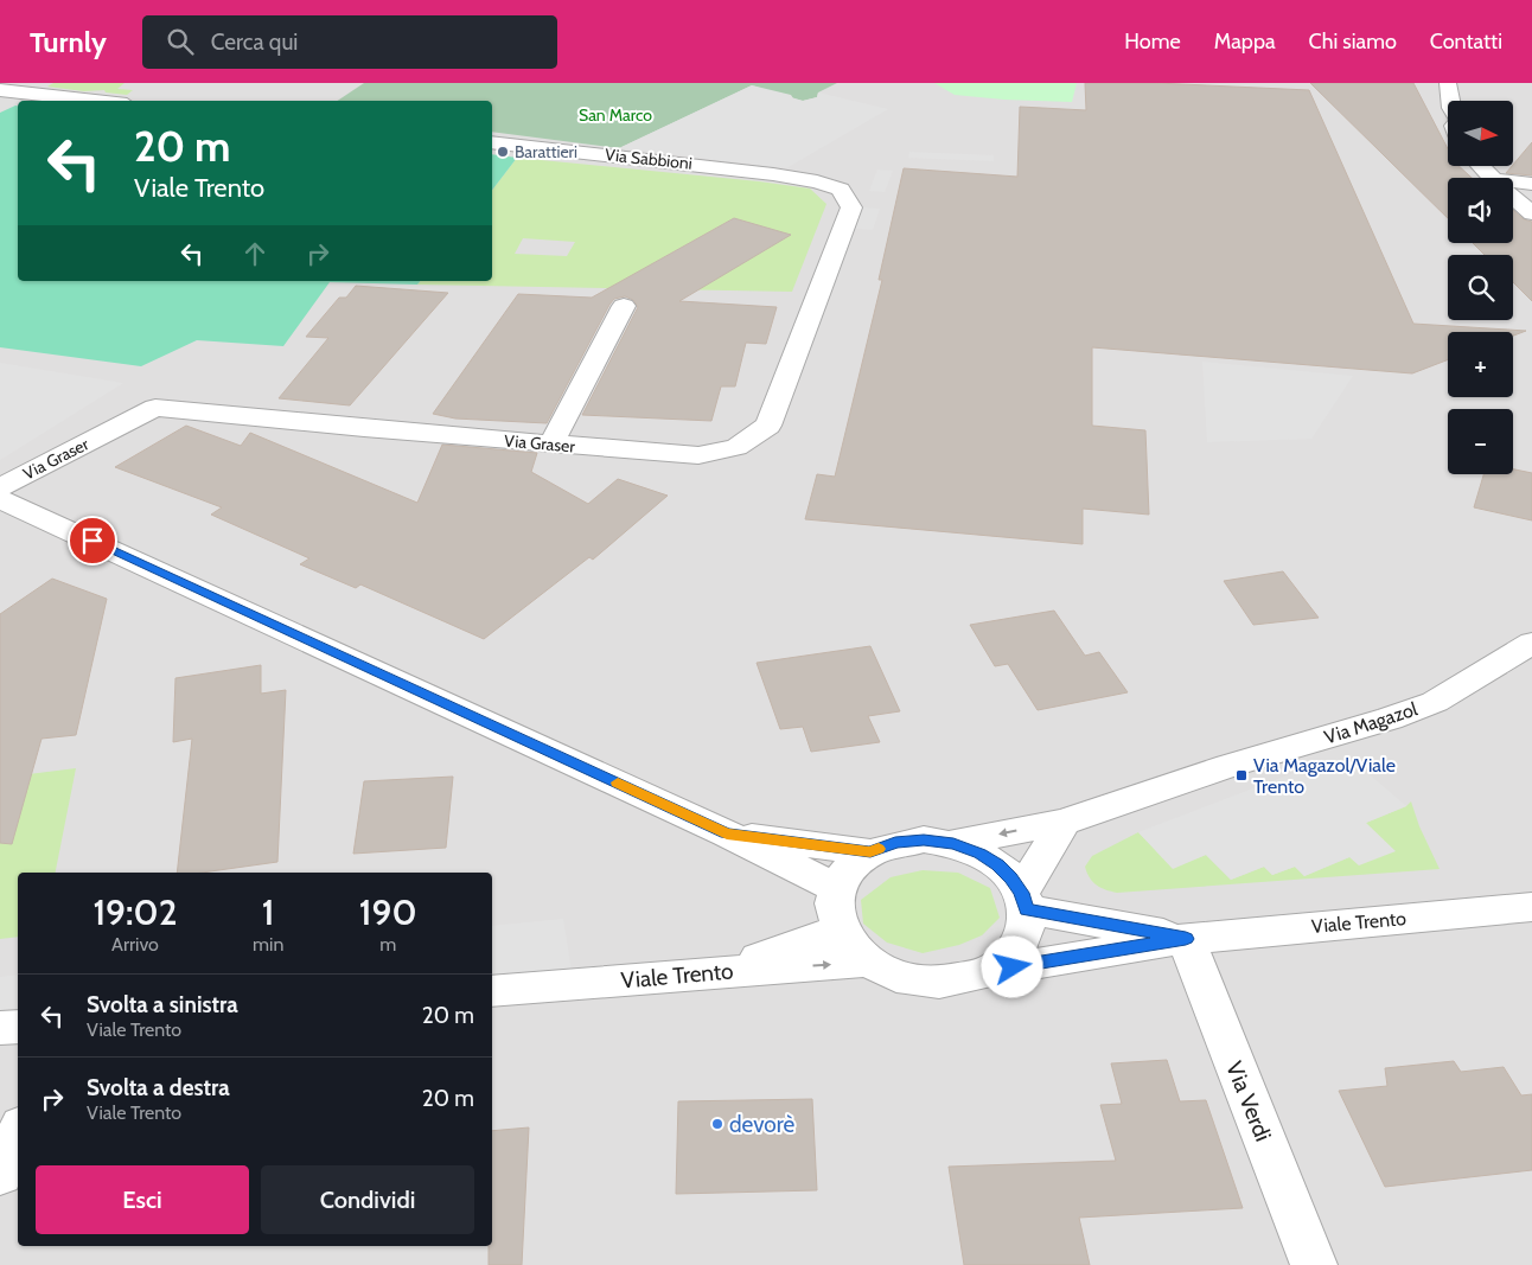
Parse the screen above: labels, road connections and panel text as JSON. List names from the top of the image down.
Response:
{
  "streets": {
    "street": [
      "Via Sabbioni",
      "Via Graser",
      "Via Magazol",
      "Viale Trento",
      "Via Verdi"
    ]
  },
  "crossings": [
    ["Via Sabbioni", "Via Graser"],
    ["Via Magazol", "Viale Trento"],
    ["Viale Trento", "Via Verdi"]
  ],
  "parks": ["San Marco"],
  "places": {
    "other": ["Barattieri", "devorè"],
    "transit": ["Via Magazol/Viale Trento"]
  },
  "north": "right",
  "page": {
    "header": "Turnly",
    "search": "Cerca qui",
    "nav": [
      "Home",
      "Mappa",
      "Chi siamo",
      "Contatti"
    ],
    "map_buttons": ["+", "−"],
    "turn": ["20 m", "Viale Trento"],
    "eta": [
      "19:02",
      "Arrivo",
      "1",
      "min",
      "190",
      "m"
    ],
    "list": [
      {
        "name": "Svolta a sinistra",
        "note": "Viale Trento",
        "value": "20 m"
      },
      {
        "name": "Svolta a destra",
        "note": "Viale Trento",
        "value": "20 m"
      }
    ],
    "buttons": ["Esci", "Condividi"]
  }
}
